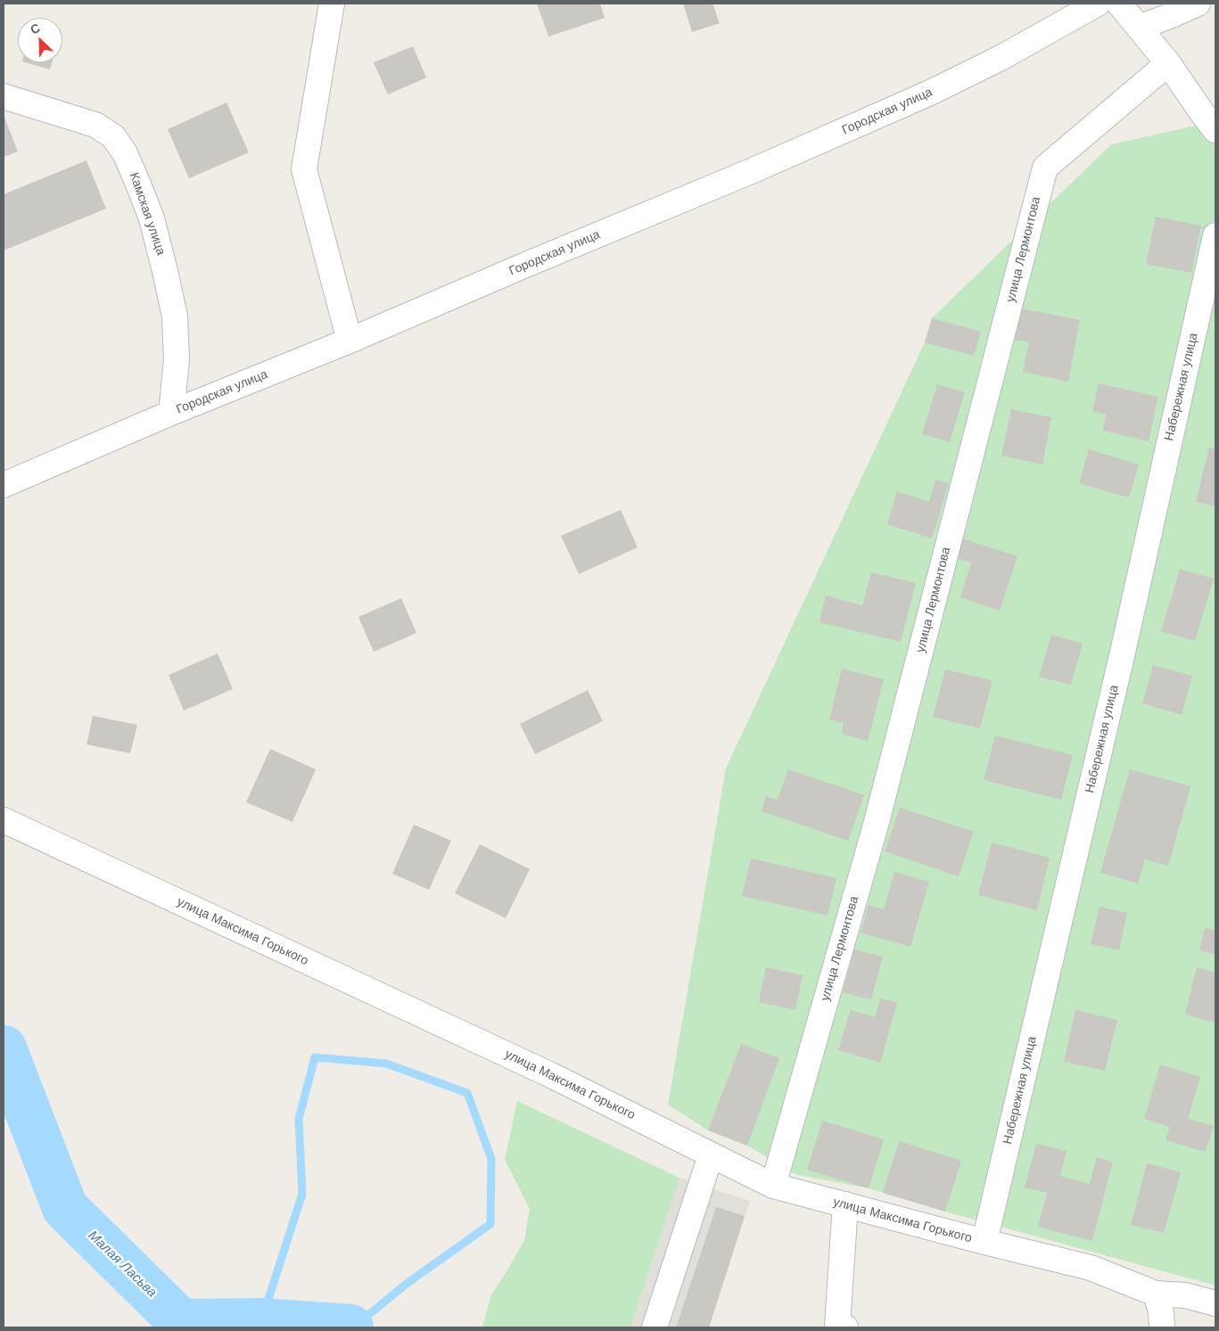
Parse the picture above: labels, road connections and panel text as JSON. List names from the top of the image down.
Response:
{
  "streets": {
    "street": [
      "Городская улица",
      "Камская улица",
      "улица Лермонтова",
      "Набережная улица",
      "улица Максима Горького"
    ]
  },
  "crossings": [
    ["Городская улица", "Камская улица"],
    ["улица Лермонтова", "улица Максима Горького"],
    ["Набережная улица", "улица Максима Горького"]
  ],
  "water": ["Малая Ласьва"],
  "north": "top left"
}
